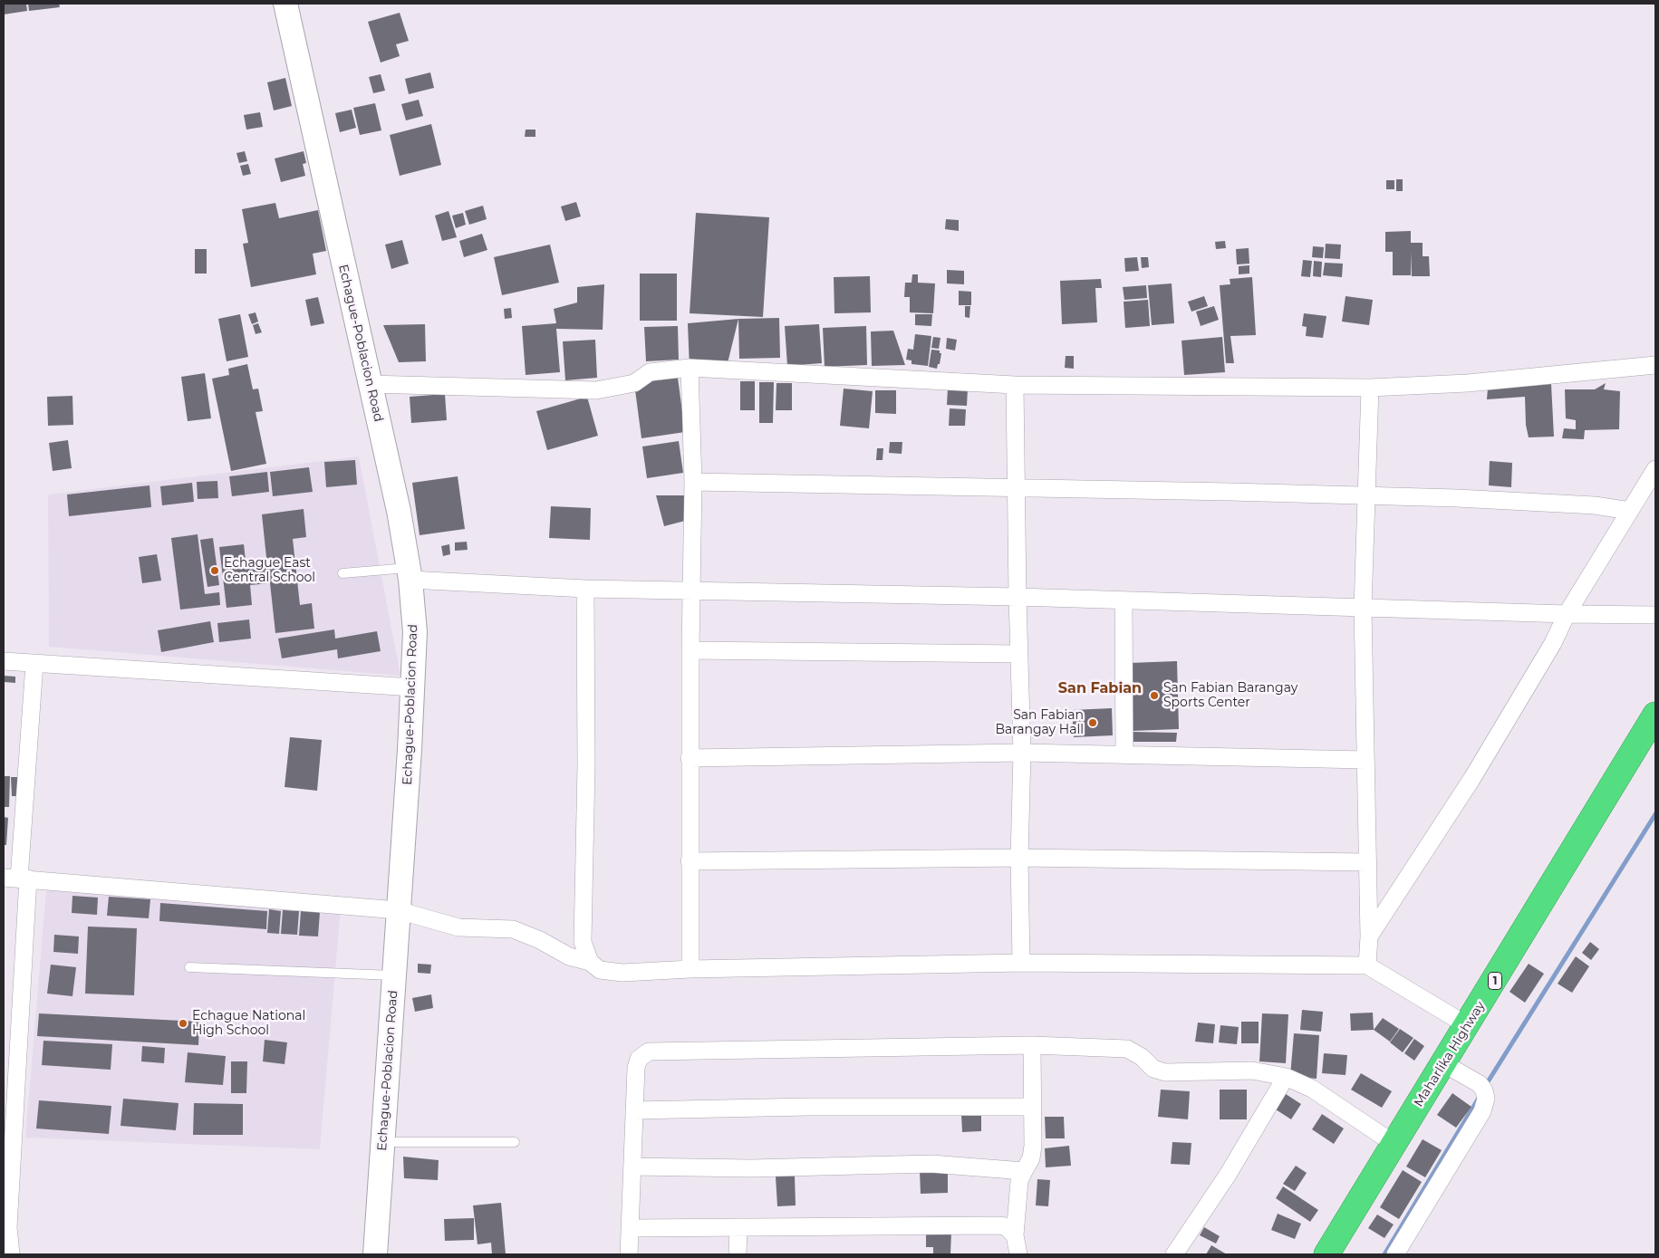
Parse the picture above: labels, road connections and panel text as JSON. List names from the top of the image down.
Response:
{
  "streets": {
    "highway": ["1", "Maharlika Highway"],
    "main road": ["Echague-Poblacion Road"]
  },
  "districts": ["San Fabian"],
  "places": [
    "Echague East Central School",
    "San Fabian Barangay Sports Center",
    "San Fabian Barangay Hall",
    "Echague National High School"
  ]
}
